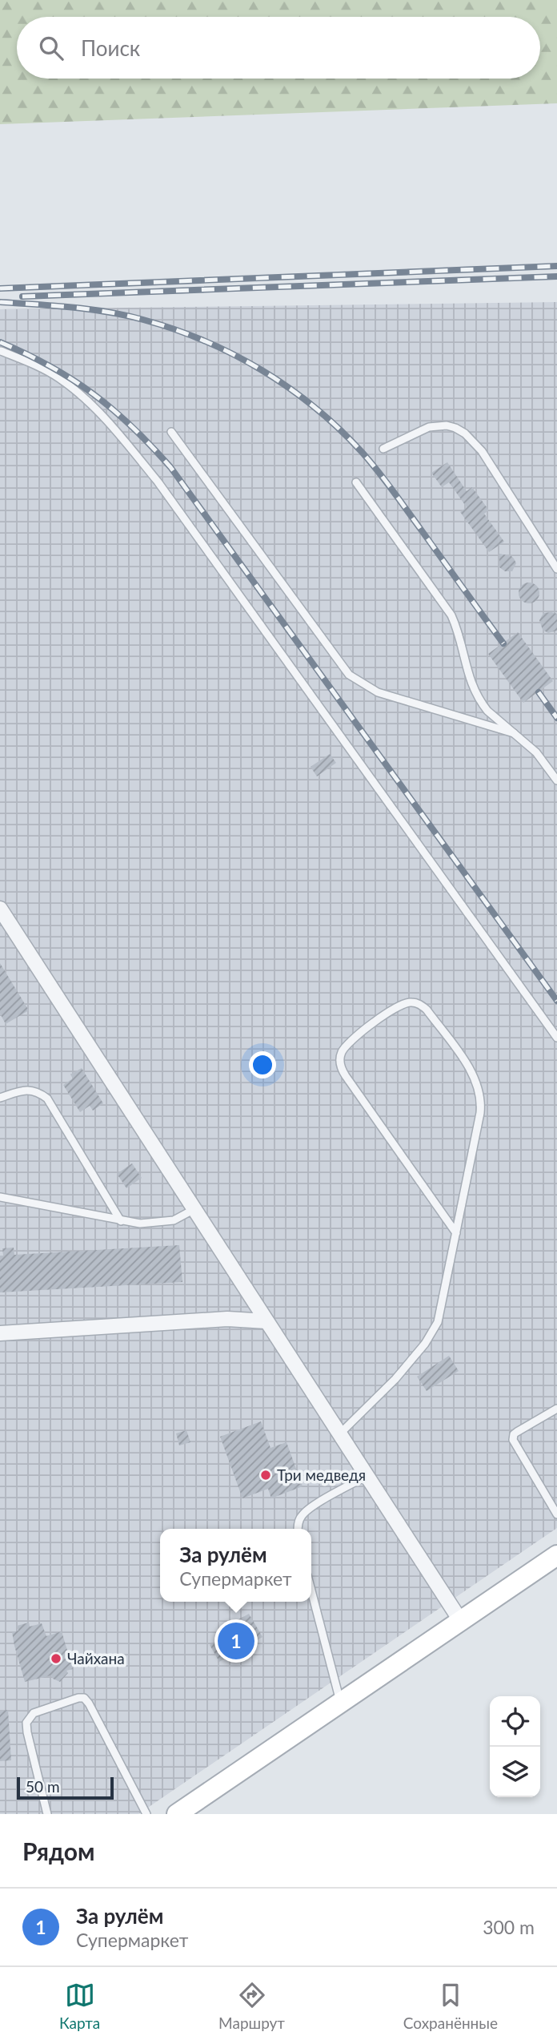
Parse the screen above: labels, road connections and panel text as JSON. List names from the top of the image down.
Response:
{
  "places": ["Три медведя", "Чайхана"],
  "scale_bar": "50 m",
  "page": {
    "search": "Поиск",
    "popup": ["За рулём", "Супермаркет"],
    "pins": "1",
    "scale": "50 m",
    "heading": "Рядом",
    "list": [
      {
        "mark": "1",
        "name": "За рулём",
        "note": "Супермаркет",
        "value": "300 m"
      }
    ],
    "nav": ["Карта", "Маршрут", "Сохранённые"]
  }
}
